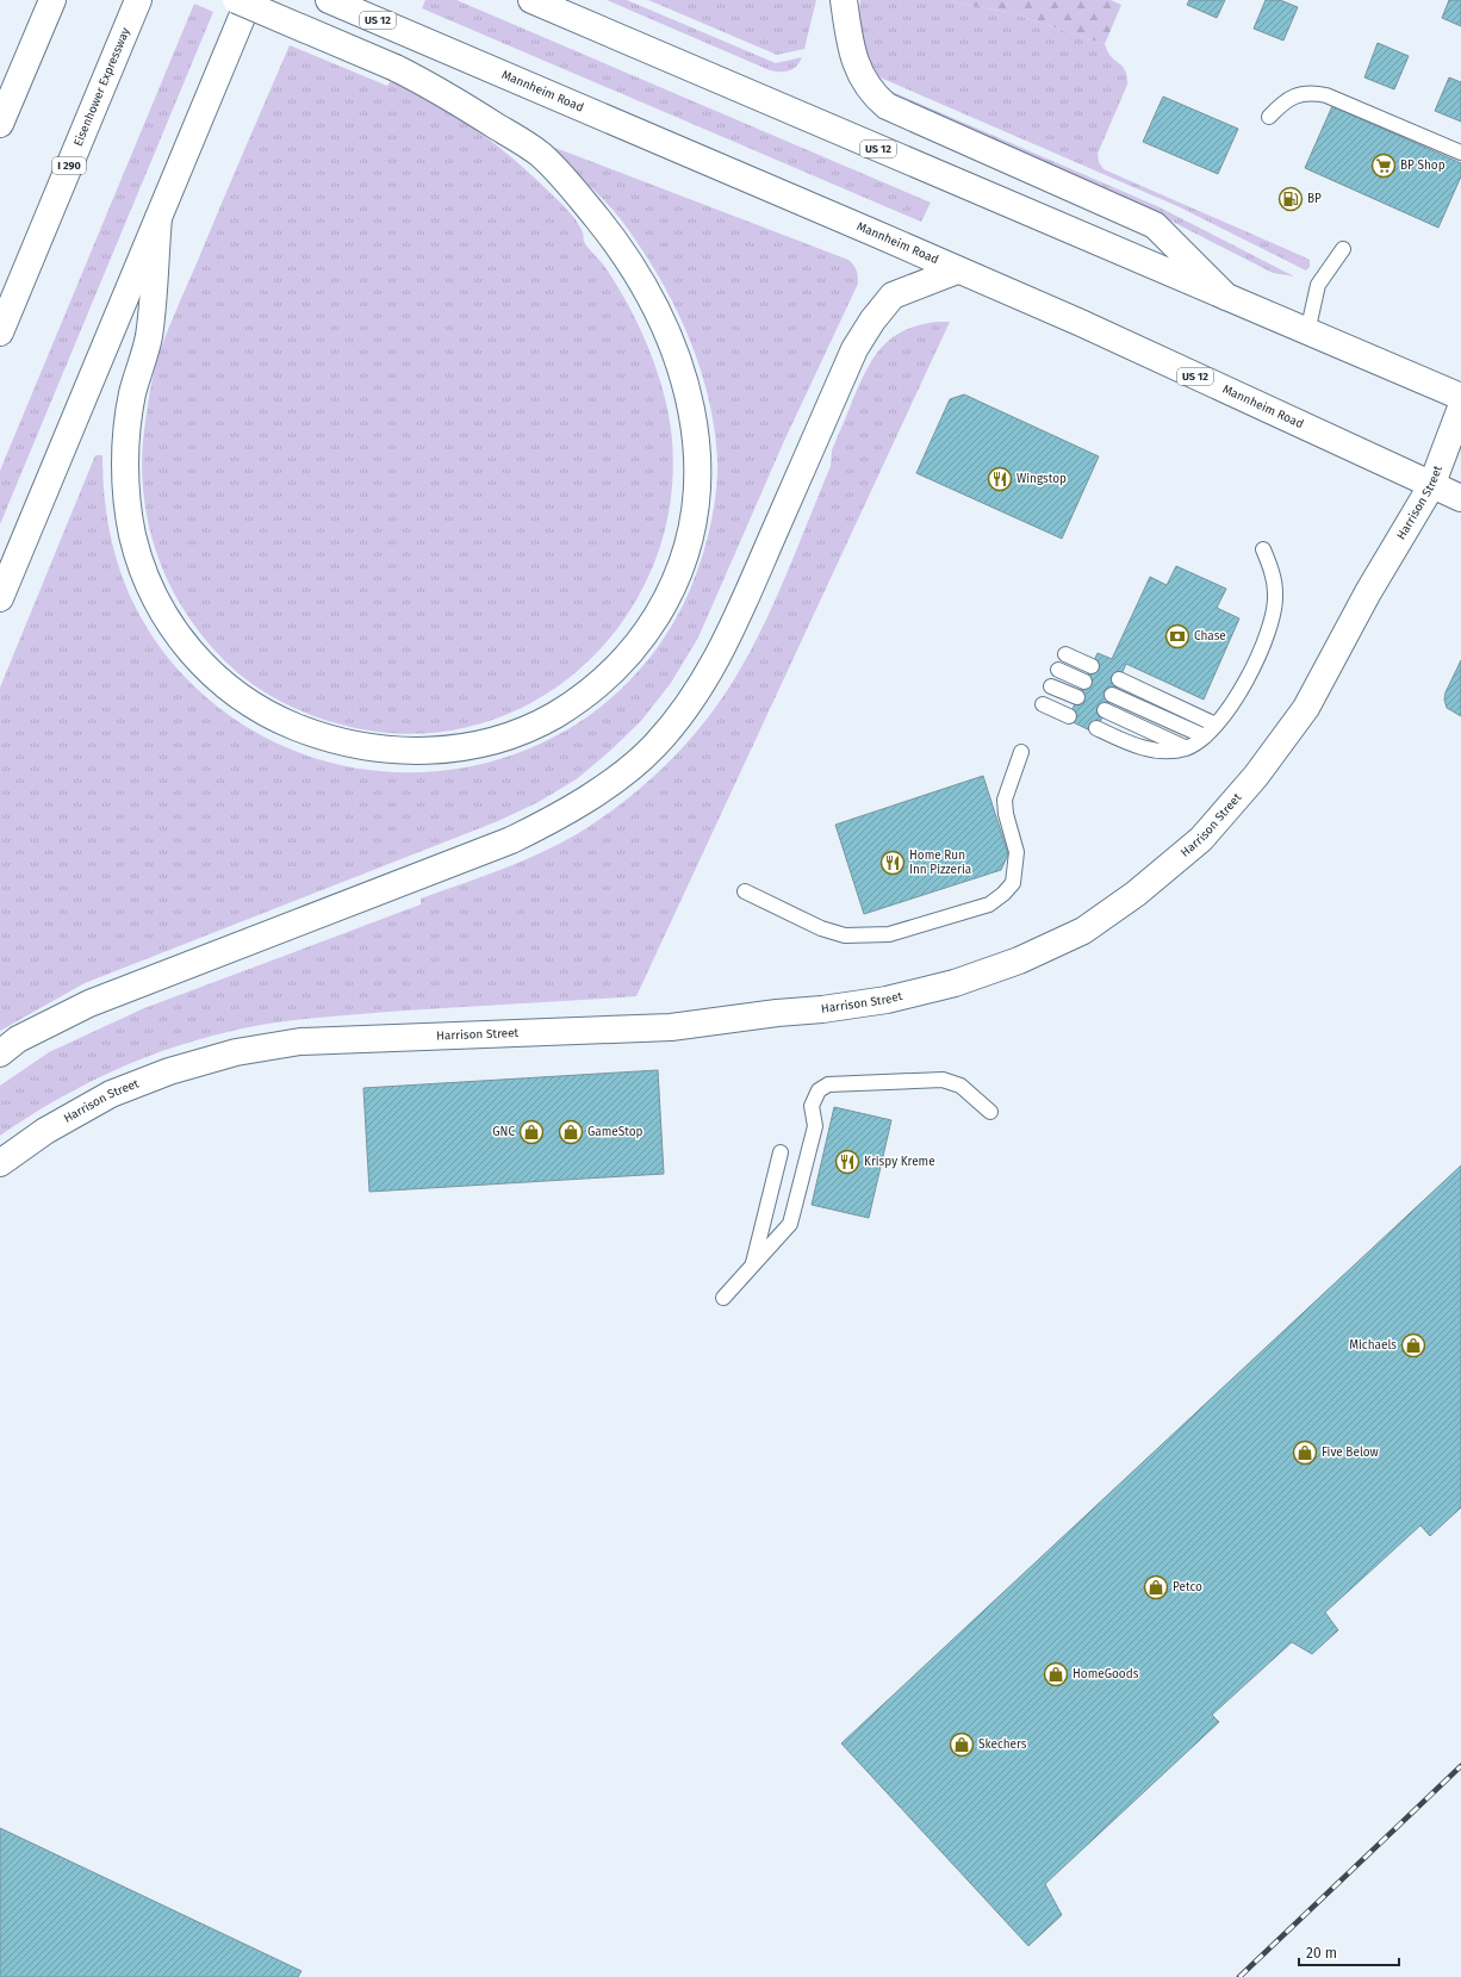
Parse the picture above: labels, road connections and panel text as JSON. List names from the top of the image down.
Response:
{
  "streets": {
    "main road": [
      "US 12",
      "Eisenhower Expressway",
      "Mannheim Road",
      "I 290",
      "Harrison Street"
    ]
  },
  "crossings": [
    ["Mannheim Road", "Harrison Street"]
  ],
  "places": {
    "supermarket": ["BP Shop"],
    "fuel station": ["BP"],
    "restaurant": ["Wingstop", "Home Run Inn Pizzeria", "Krispy Kreme"],
    "bank": ["Chase"],
    "shop": [
      "GNC",
      "GameStop",
      "Michaels",
      "Five Below",
      "Petco",
      "HomeGoods",
      "Skechers"
    ]
  },
  "scale_bar": "20 m"
}
